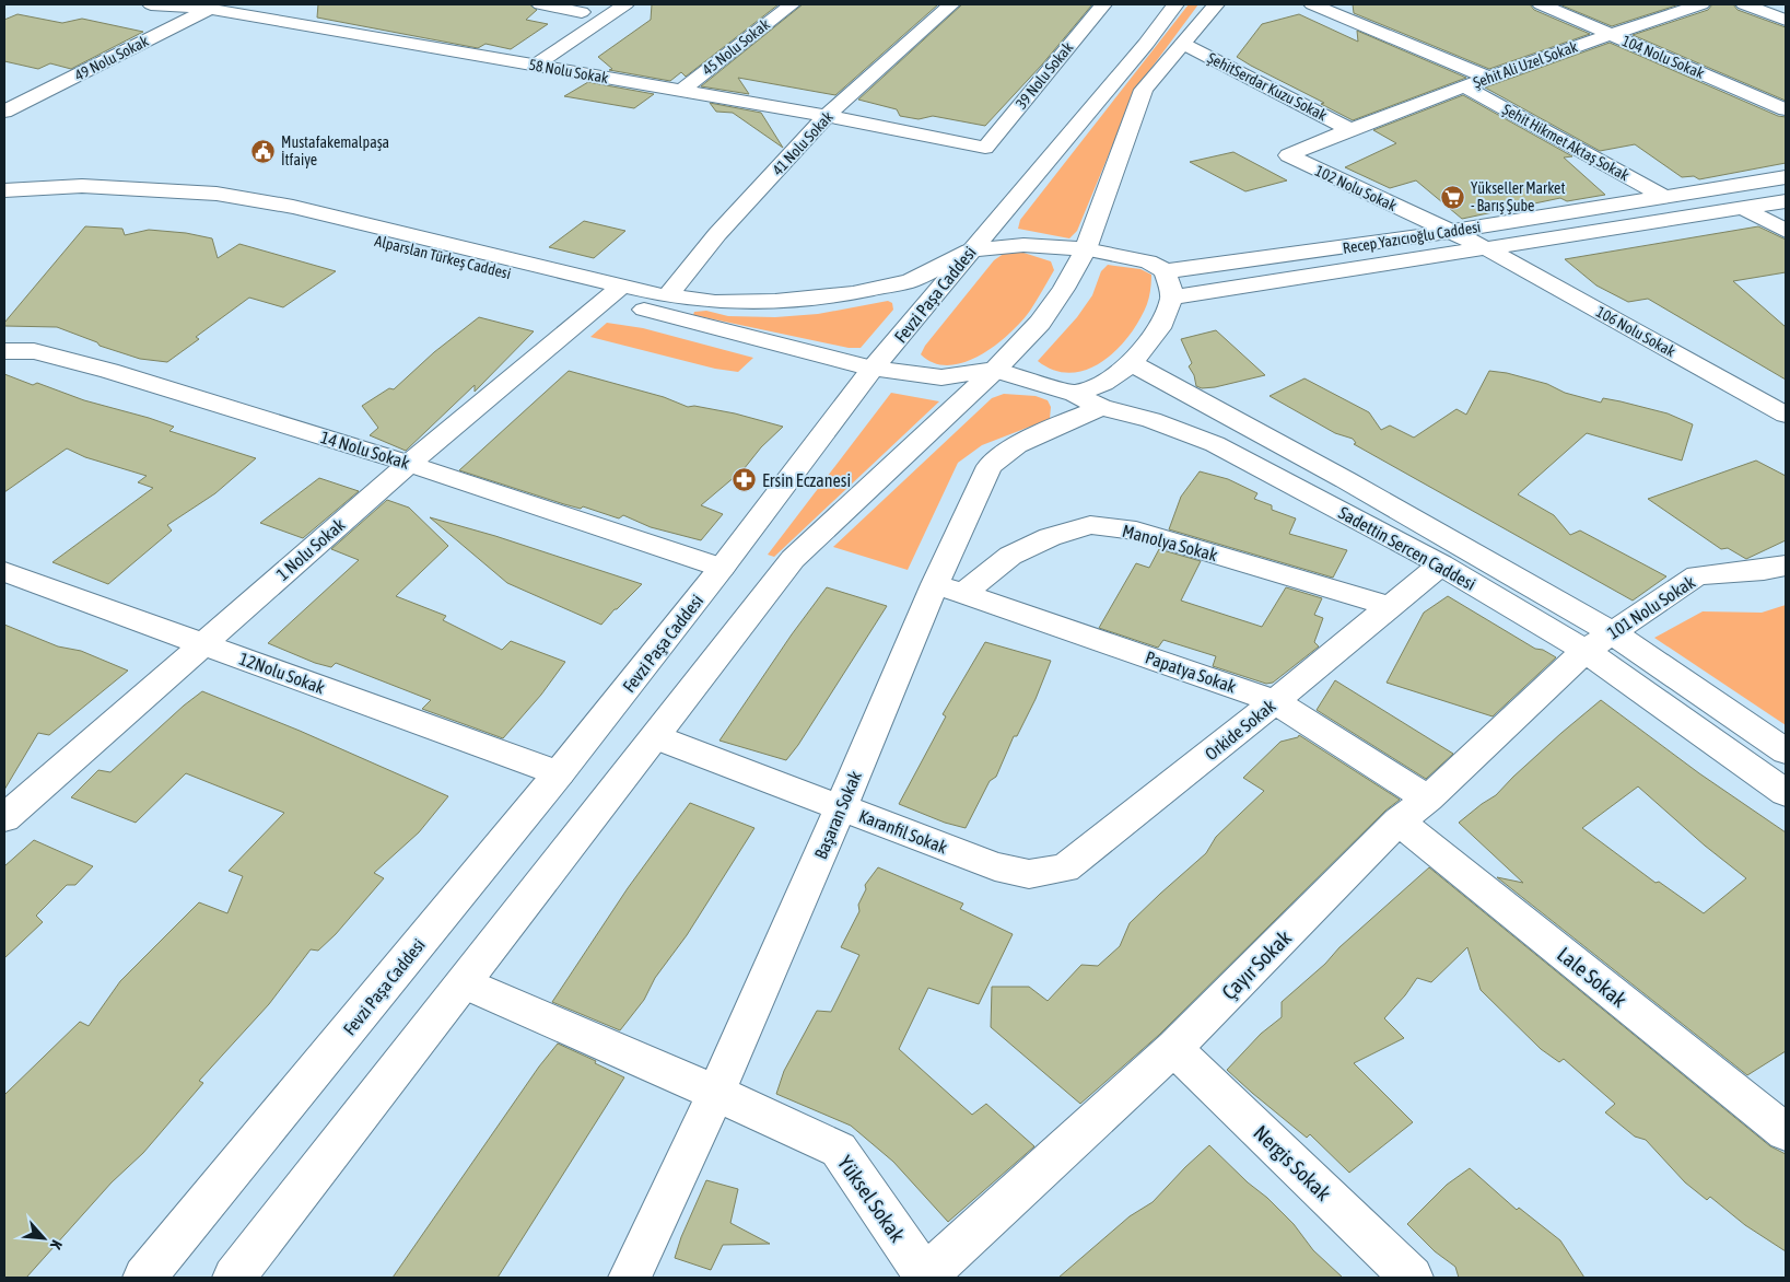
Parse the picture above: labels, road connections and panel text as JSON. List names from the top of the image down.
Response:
{
  "streets": {
    "street": [
      "45 Nolu Sokak",
      "104 Nolu Sokak",
      "49 Nolu Sokak",
      "Şehit Ali Uzel Sokak",
      "58 Nolu Sokak",
      "39 Nolu Sokak",
      "ŞehitSerdar Kuzu Sokak",
      "Şehit Hikmet Aktaş Sokak",
      "41 Nolu Sokak",
      "102 Nolu Sokak",
      "Recep Yazıcıoğlu Caddesi",
      "Alparslan Türkeş Caddesi",
      "Fevzi Paşa Caddesi",
      "106 Nolu Sokak",
      "14 Nolu Sokak",
      "Manolya Sokak",
      "Sadettin Sercen Caddesi",
      "1 Nolu Sokak",
      "101 Nolu Sokak",
      "Papatya Sokak",
      "12Nolu Sokak",
      "Orkide Sokak",
      "Başaran Sokak",
      "Karanfil Sokak",
      "Çayır Sokak",
      "Lale Sokak",
      "Nergis Sokak",
      "Yüksel Sokak"
    ]
  },
  "crossings": [
    ["45 Nolu Sokak", "58 Nolu Sokak"],
    ["104 Nolu Sokak", "Şehit Ali Uzel Sokak"],
    ["49 Nolu Sokak", "58 Nolu Sokak"],
    ["Şehit Ali Uzel Sokak", "ŞehitSerdar Kuzu Sokak"],
    ["Şehit Ali Uzel Sokak", "Şehit Hikmet Aktaş Sokak"],
    ["Şehit Ali Uzel Sokak", "102 Nolu Sokak"],
    ["58 Nolu Sokak", "39 Nolu Sokak"],
    ["58 Nolu Sokak", "41 Nolu Sokak"],
    ["ŞehitSerdar Kuzu Sokak", "102 Nolu Sokak"],
    ["Şehit Hikmet Aktaş Sokak", "Recep Yazıcıoğlu Caddesi"],
    ["102 Nolu Sokak", "Recep Yazıcıoğlu Caddesi"],
    ["102 Nolu Sokak", "106 Nolu Sokak"],
    ["Recep Yazıcıoğlu Caddesi", "106 Nolu Sokak"],
    ["Recep Yazıcıoğlu Caddesi", "Başaran Sokak"],
    ["Alparslan Türkeş Caddesi", "Fevzi Paşa Caddesi"],
    ["Alparslan Türkeş Caddesi", "Sadettin Sercen Caddesi"],
    ["Alparslan Türkeş Caddesi", "1 Nolu Sokak"],
    ["Fevzi Paşa Caddesi", "14 Nolu Sokak"],
    ["Fevzi Paşa Caddesi", "12Nolu Sokak"],
    ["14 Nolu Sokak", "1 Nolu Sokak"],
    ["Manolya Sokak", "Papatya Sokak"],
    ["Manolya Sokak", "Orkide Sokak"],
    ["Manolya Sokak", "Başaran Sokak"],
    ["Sadettin Sercen Caddesi", "101 Nolu Sokak"],
    ["Sadettin Sercen Caddesi", "Orkide Sokak"],
    ["Sadettin Sercen Caddesi", "Başaran Sokak"],
    ["Sadettin Sercen Caddesi", "Çayır Sokak"],
    ["1 Nolu Sokak", "12Nolu Sokak"],
    ["101 Nolu Sokak", "Çayır Sokak"],
    ["Papatya Sokak", "Orkide Sokak"],
    ["Papatya Sokak", "Başaran Sokak"],
    ["Papatya Sokak", "Çayır Sokak"],
    ["Orkide Sokak", "Karanfil Sokak"],
    ["Başaran Sokak", "Karanfil Sokak"],
    ["Başaran Sokak", "Yüksel Sokak"],
    ["Çayır Sokak", "Lale Sokak"],
    ["Çayır Sokak", "Nergis Sokak"],
    ["Çayır Sokak", "Yüksel Sokak"]
  ],
  "places": {
    "public building": ["Mustafakemalpaşa İtfaiye"],
    "supermarket": ["Yükseller Market - Barış Şube"],
    "pharmacy": ["Ersin Eczanesi"]
  },
  "north": "bottom right"
}
